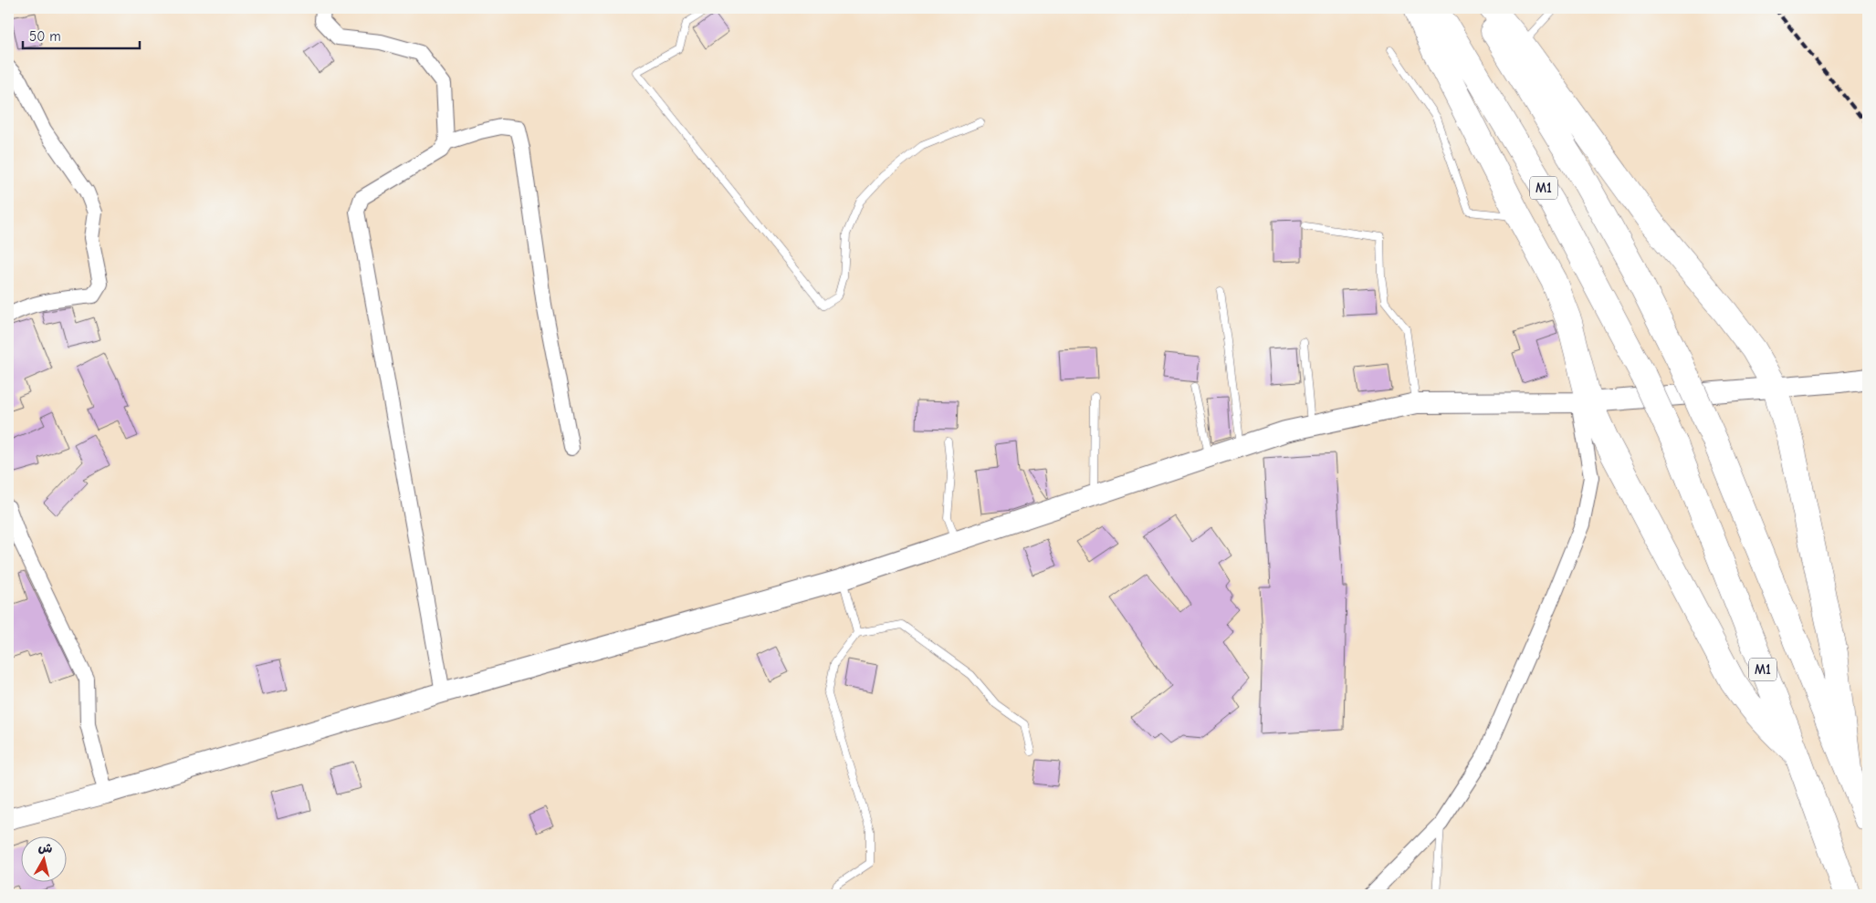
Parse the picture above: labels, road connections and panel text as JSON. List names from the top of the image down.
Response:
{
  "streets": {
    "highway": ["M1"]
  },
  "scale_bar": "50 m",
  "north": "top"
}
